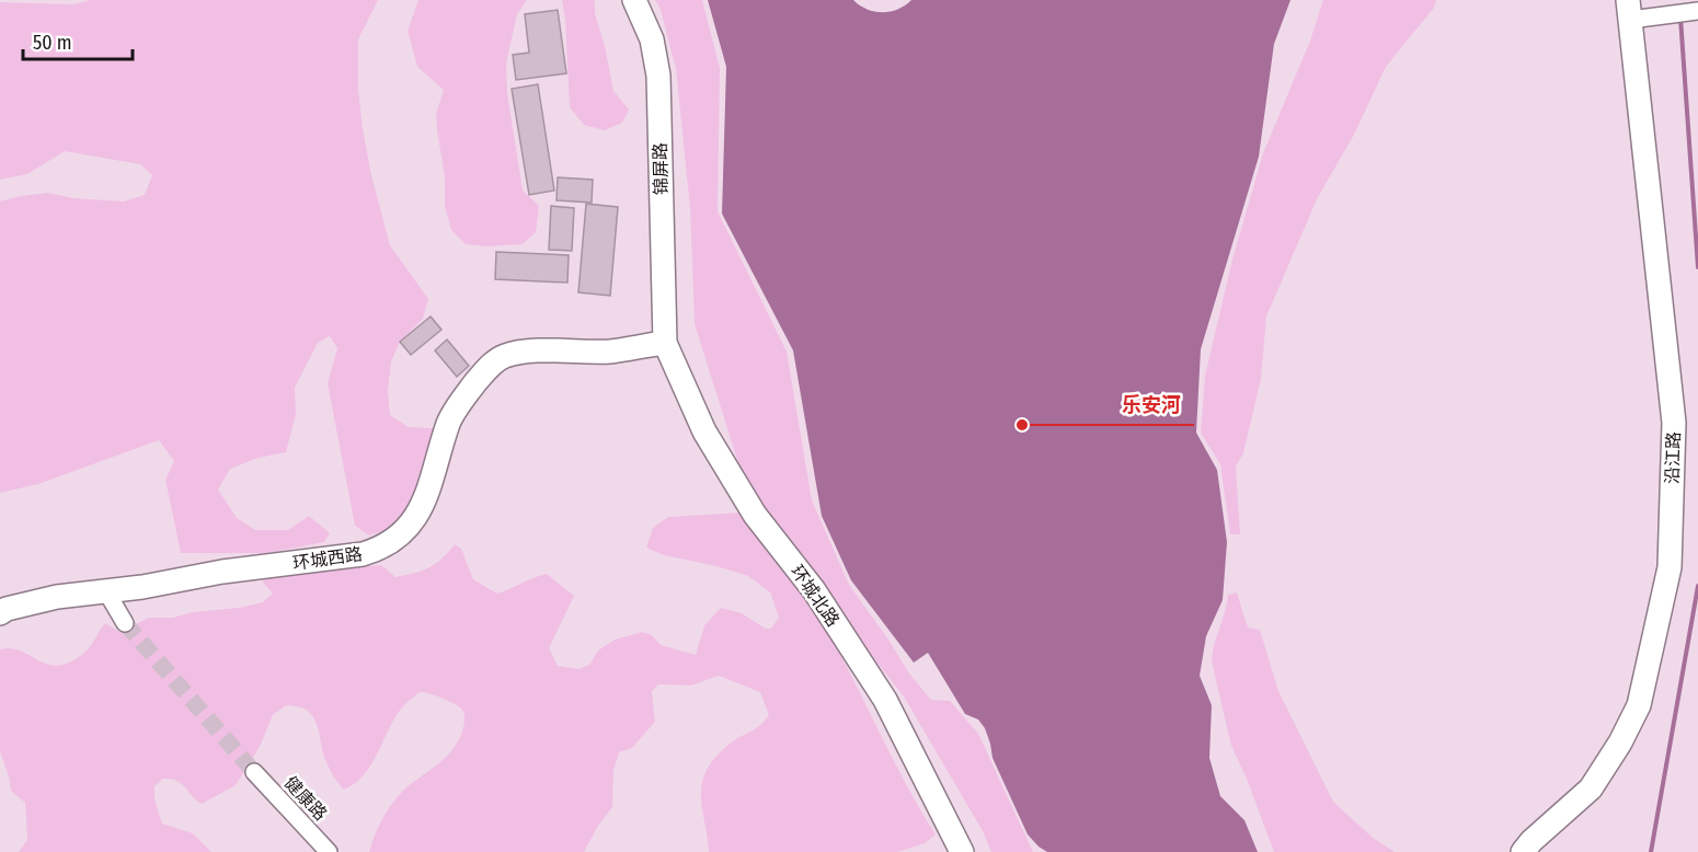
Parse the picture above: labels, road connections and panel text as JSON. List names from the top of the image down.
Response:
{
  "streets": {
    "street": [
      "锦屏路",
      "沿江路",
      "环城西路",
      "环城北路",
      "健康路"
    ]
  },
  "crossings": [
    ["锦屏路", "环城西路"],
    ["锦屏路", "环城北路"],
    ["环城西路", "环城北路"]
  ],
  "places": ["乐安河"],
  "scale_bar": "50 m"
}
